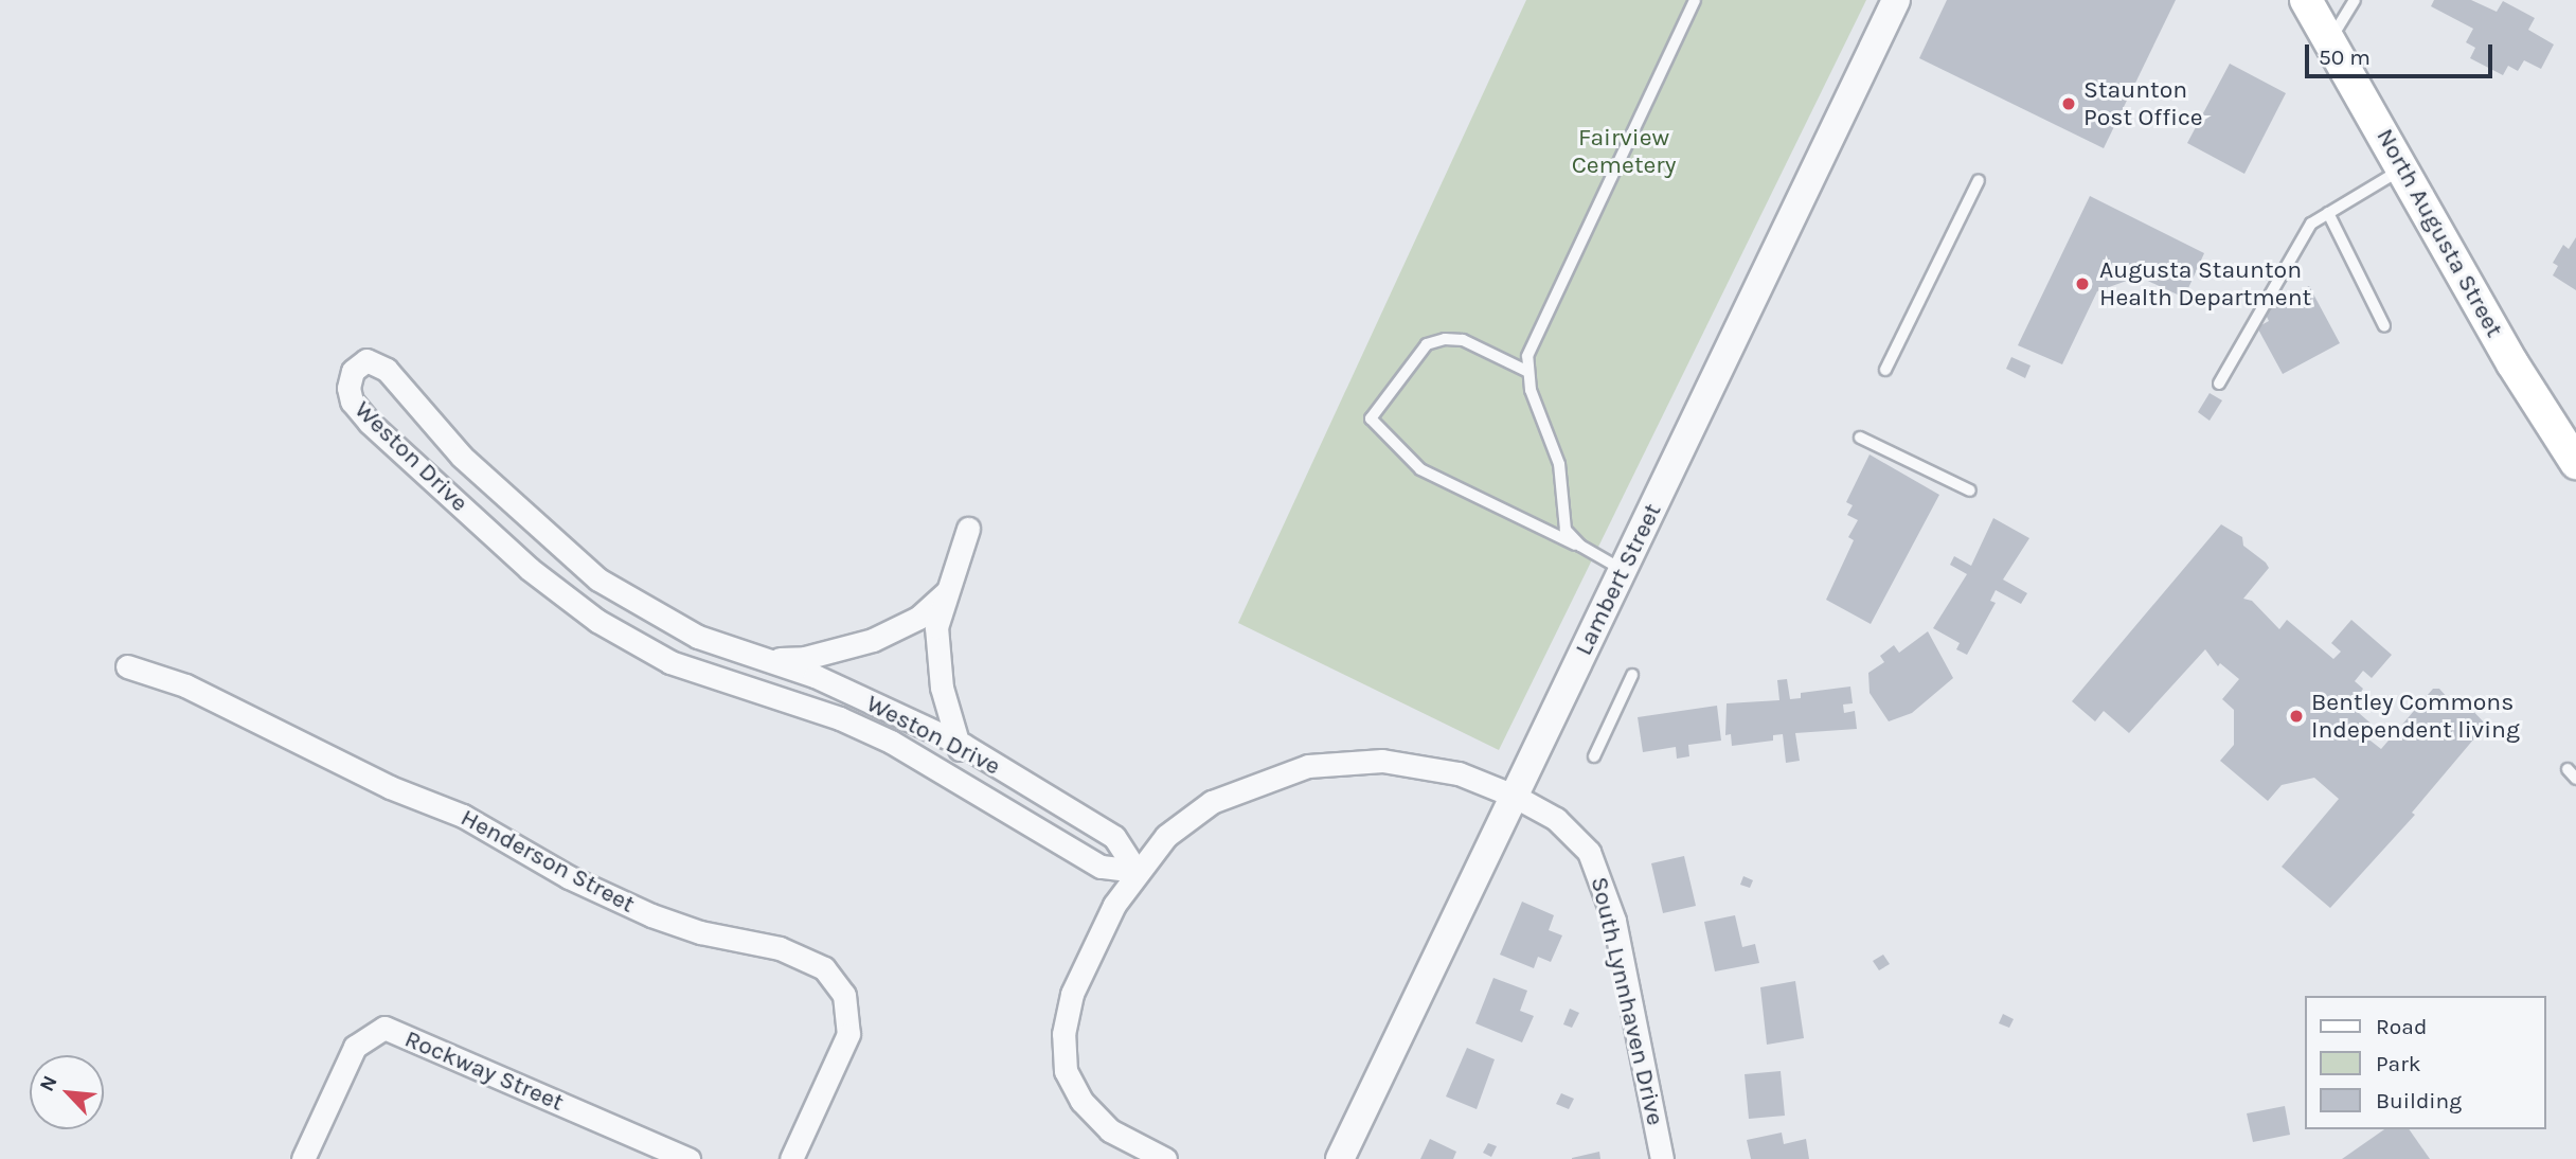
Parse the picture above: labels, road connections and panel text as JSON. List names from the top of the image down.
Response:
{
  "streets": {
    "main road": ["North Augusta Street"],
    "street": [
      "Weston Drive",
      "Lambert Street",
      "Henderson Street",
      "South Lynnhaven Drive",
      "Rockway Street"
    ]
  },
  "crossings": [
    ["Weston Drive", "South Lynnhaven Drive"],
    ["Lambert Street", "South Lynnhaven Drive"]
  ],
  "parks": ["Fairview Cemetery"],
  "places": ["Staunton Post Office", "Augusta Staunton Health Department", "Bentley Commons Independent living"],
  "legend": ["Road", "Park", "Building"],
  "scale_bar": "50 m",
  "north": "top left"
}
